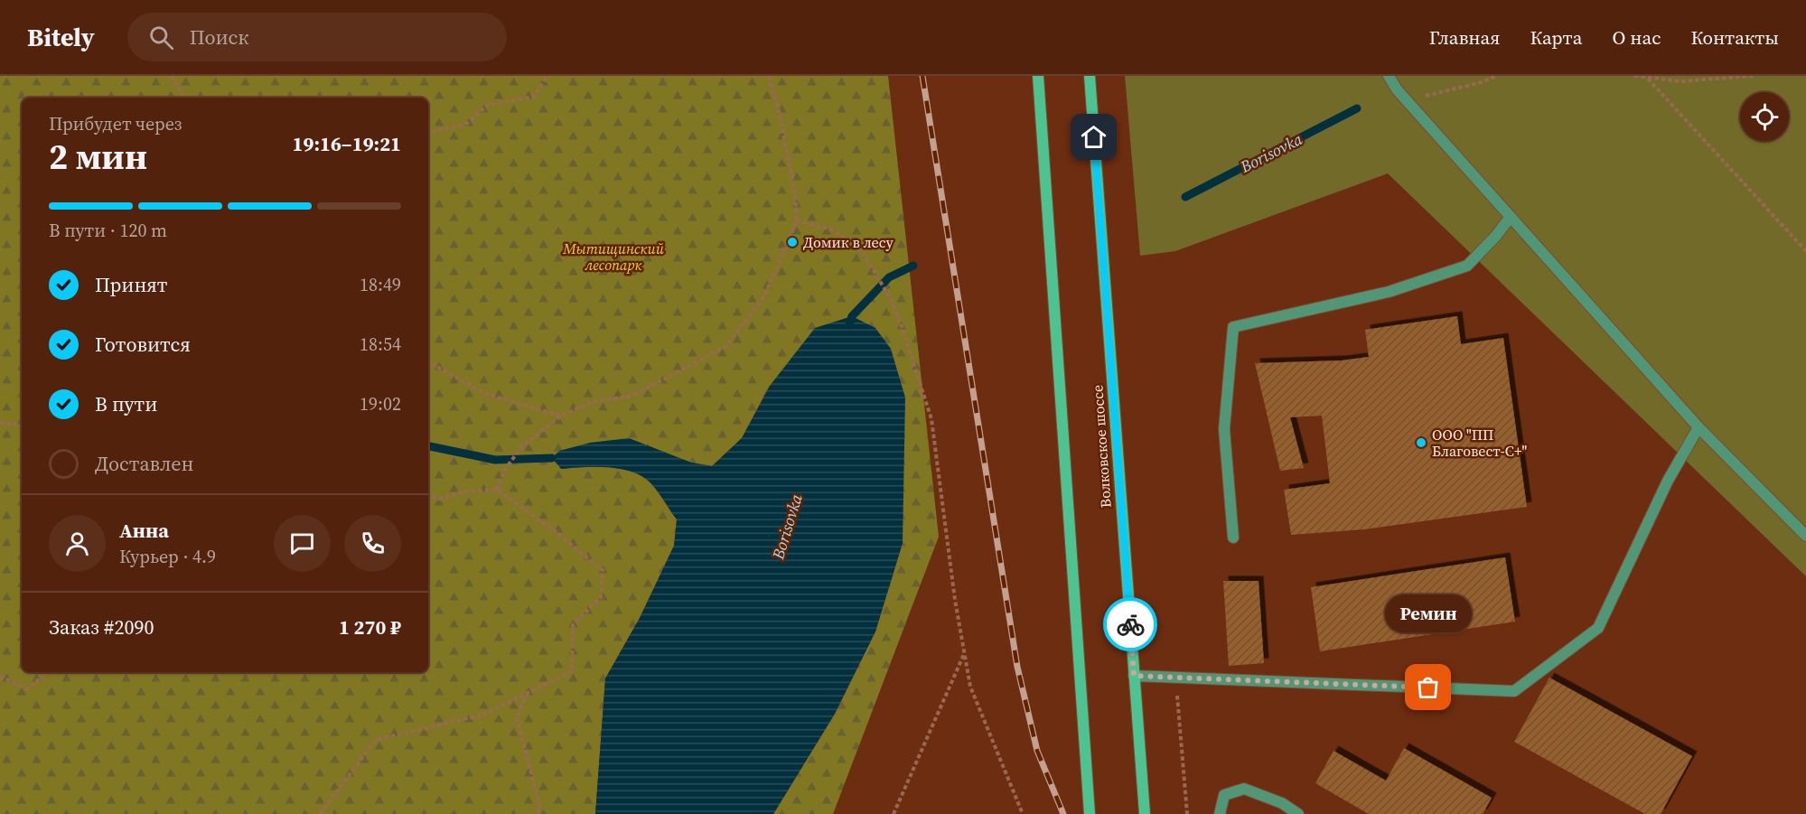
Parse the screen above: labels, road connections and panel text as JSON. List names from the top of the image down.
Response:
{
  "streets": {
    "main road": ["Волковское шоссе"]
  },
  "water": ["Borisovka"],
  "parks": ["Мытищинский лесопарк"],
  "places": ["Домик в лесу", "ООО \"ПП Благовест-С+\"", "Ремин"],
  "page": {
    "header": "Bitely",
    "search": "Поиск",
    "nav": [
      "Главная",
      "Карта",
      "О нас",
      "Контакты"
    ],
    "heading": ["2 мин", "Прибудет через", "19:16–19:21"],
    "panel": [
      "Анна",
      "Курьер · 4.9",
      "Заказ #2090",
      "1 270 ₽"
    ],
    "bar": "В пути · 120 m",
    "list": [
      ["Принят", "18:49"],
      ["Готовится", "18:54"],
      ["В пути", "19:02"],
      "Доставлен"
    ],
    "bubble": "Ремин"
  }
}
